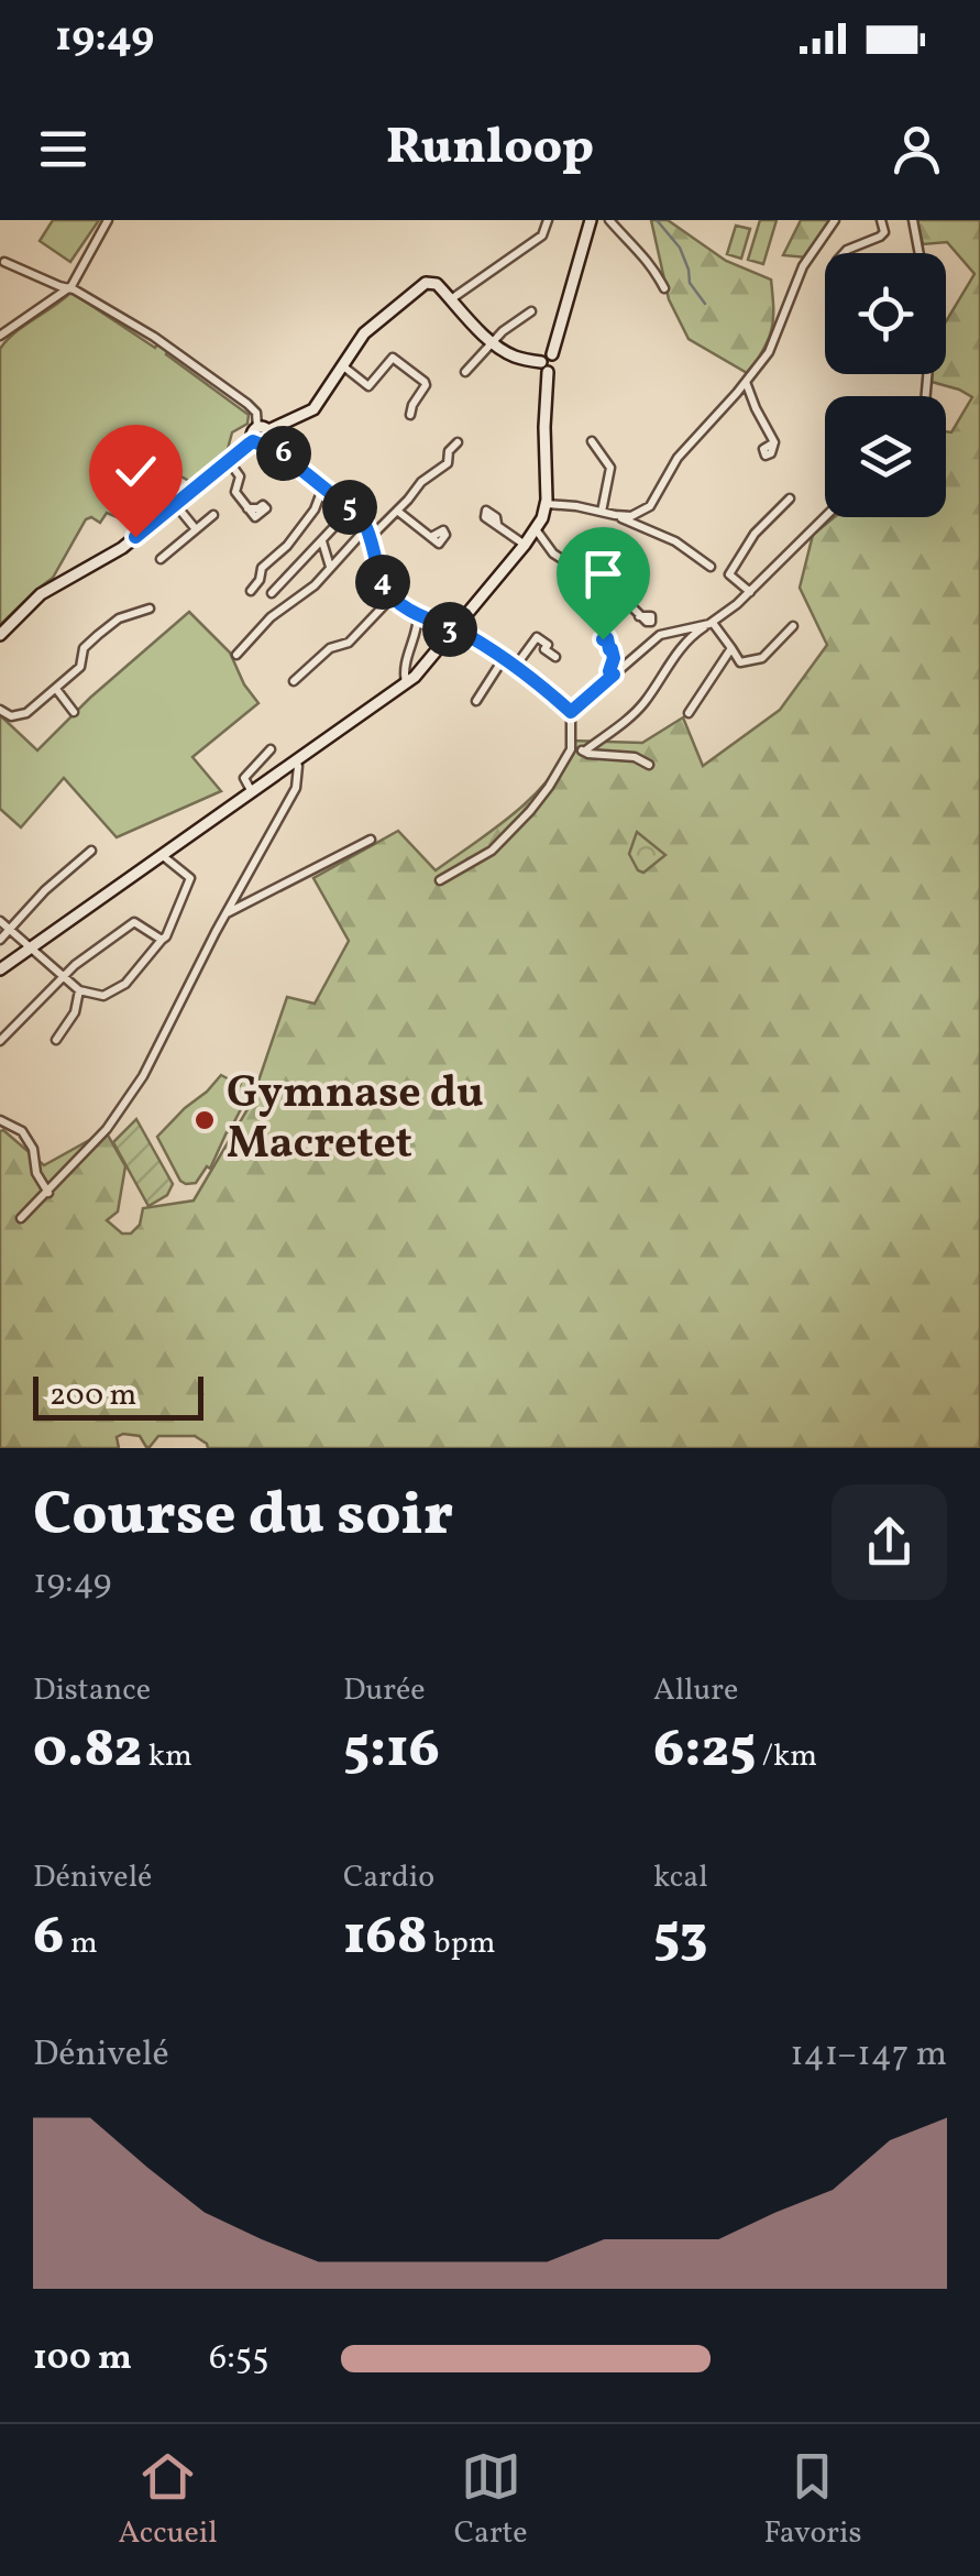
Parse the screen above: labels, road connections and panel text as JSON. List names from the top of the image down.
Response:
{
  "places": ["Gymnase du Macretet"],
  "scale_bar": "200 m",
  "page": {
    "status": "19:49",
    "header": "Runloop",
    "pins": [
      "6",
      "5",
      "4",
      "3"
    ],
    "scale": "200 m",
    "heading": ["Course du soir", "19:49"],
    "stats": [
      ["Distance", "0.82 km"],
      ["Durée", "5:16"],
      ["Allure", "6:25 /km"],
      ["Dénivelé", "6 m"],
      ["Cardio", "168 bpm"],
      ["kcal", "53"]
    ],
    "chart": ["Dénivelé", "141–147 m"],
    "list": [
      {
        "name": "100 m",
        "note": "6:55"
      }
    ],
    "tabs": ["Accueil", "Carte", "Favoris"]
  }
}
